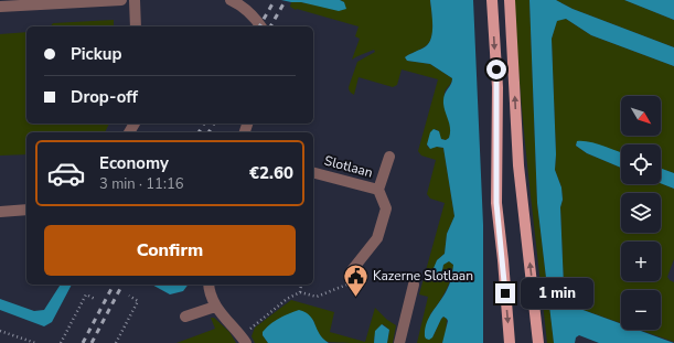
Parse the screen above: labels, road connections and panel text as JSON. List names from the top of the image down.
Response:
{
  "streets": {
    "street": ["Slotlaan"]
  },
  "places": {
    "public building": ["Kazerne Slotlaan"]
  },
  "north": "bottom right",
  "page": {
    "banner": ["Pickup", "Drop-off"],
    "map_buttons": ["+", "−"],
    "list": [
      {
        "name": "Economy",
        "note": "3 min · 11:16",
        "value": "€2.60"
      }
    ],
    "buttons": "Confirm",
    "bubble": "1 min"
  }
}
